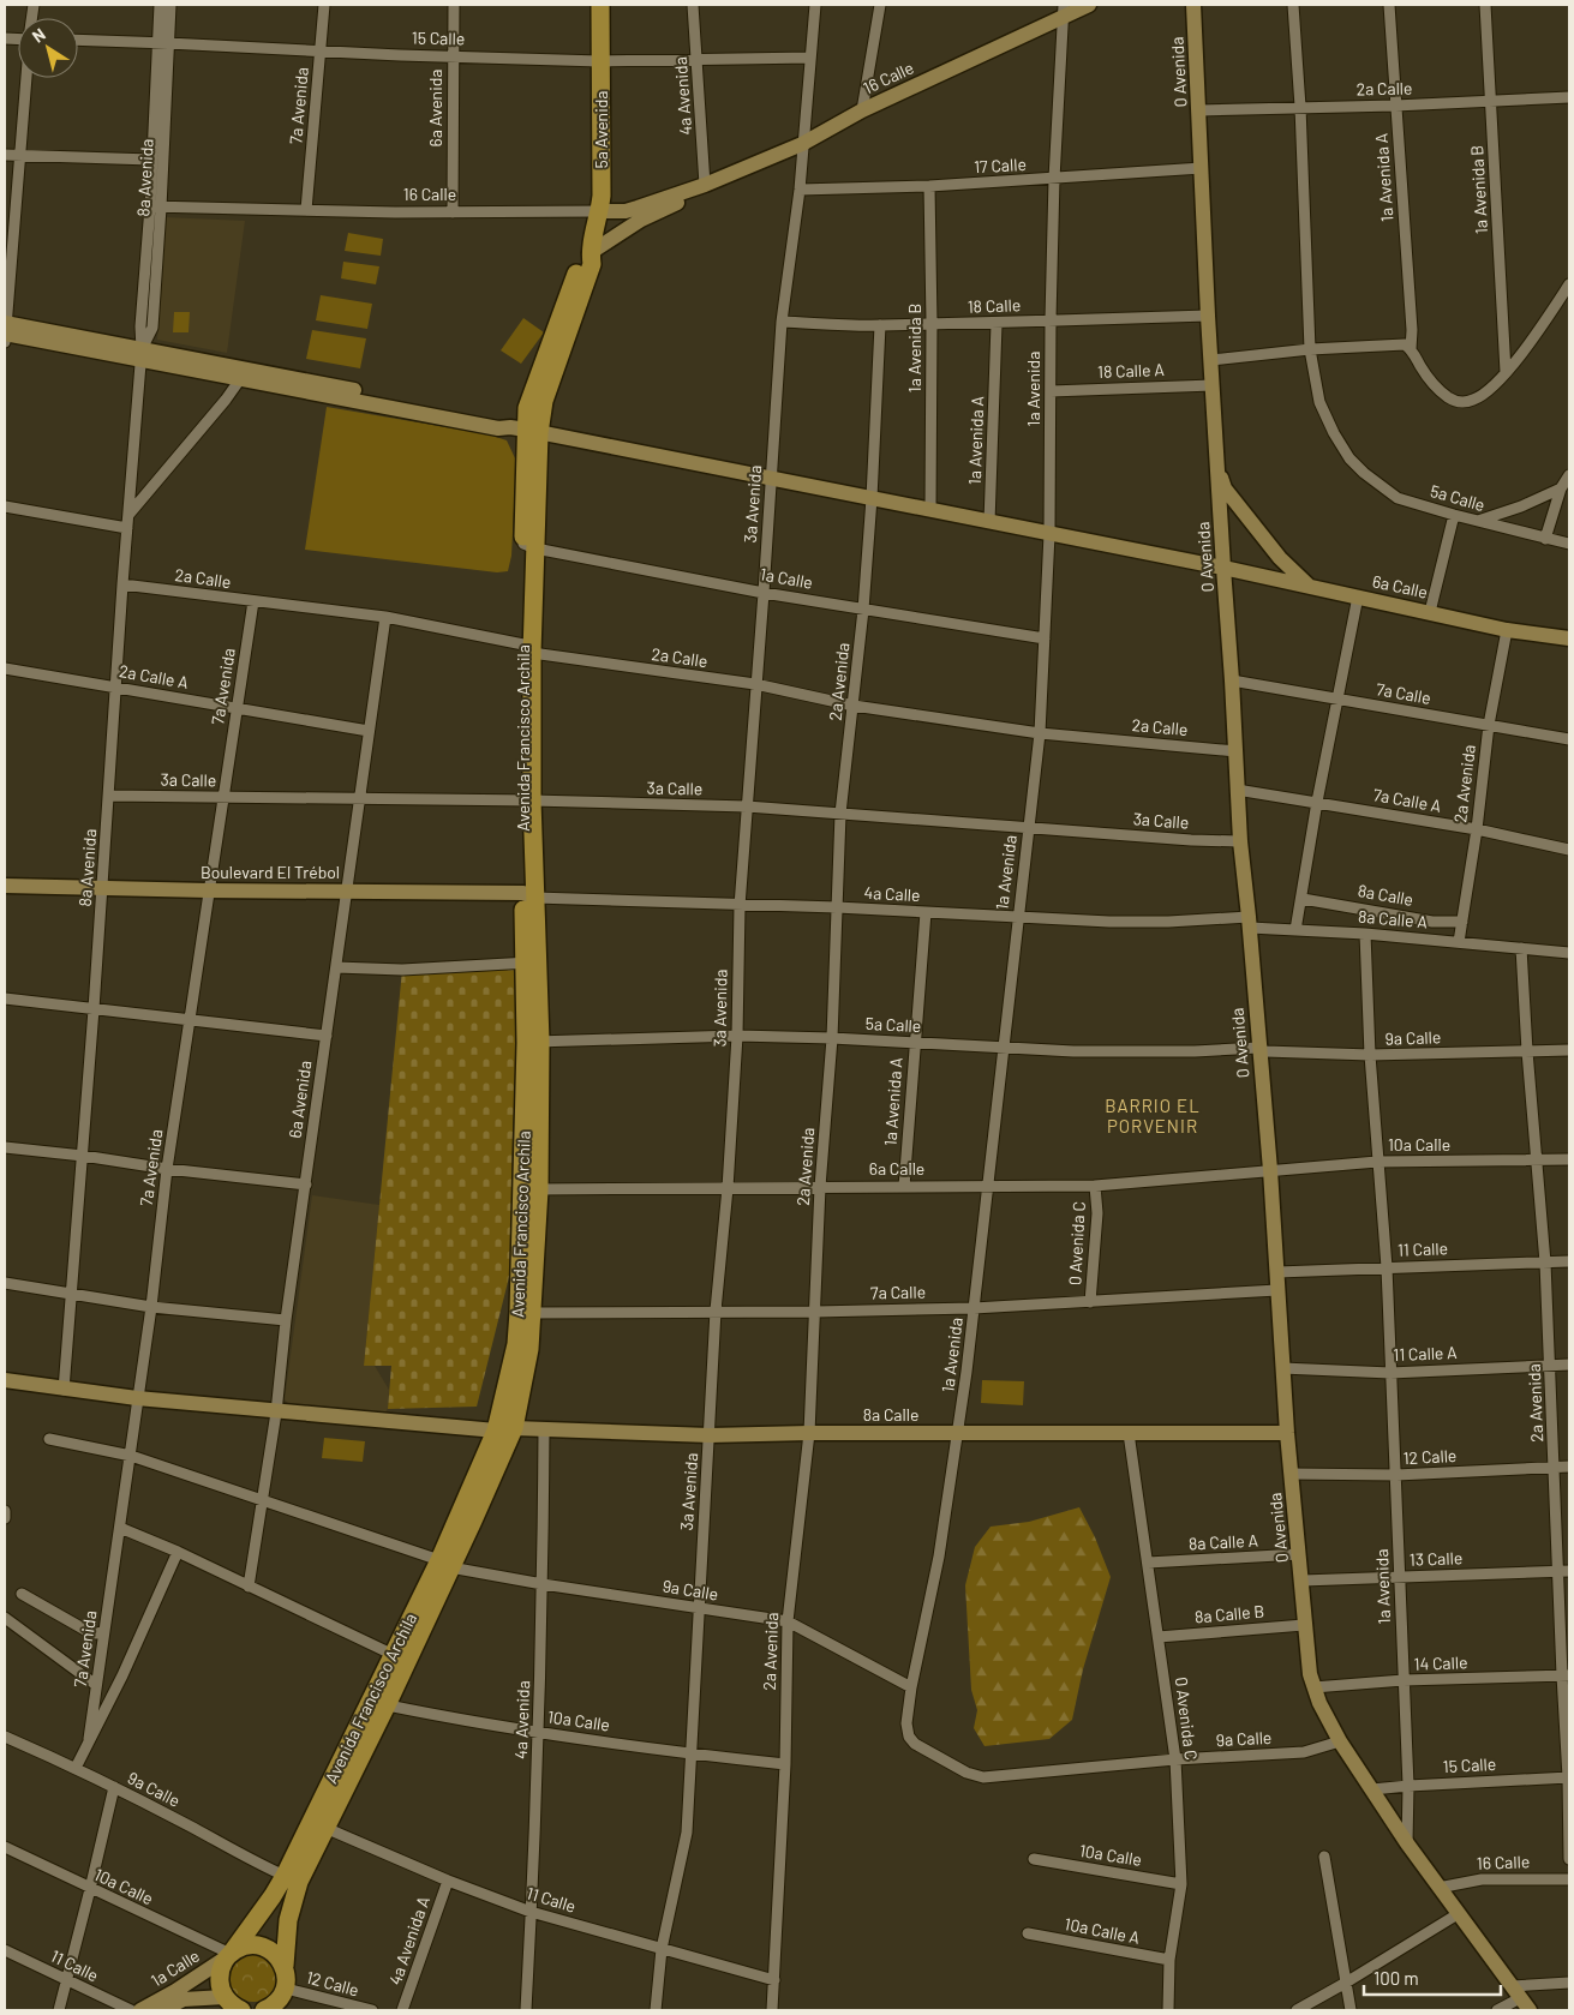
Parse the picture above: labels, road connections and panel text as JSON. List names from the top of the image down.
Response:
{
  "streets": {
    "main road": ["5a Avenida", "Avenida Francisco Archila"],
    "street": [
      "15 Calle",
      "0 Avenida",
      "16 Calle",
      "2a Calle",
      "4a Avenida",
      "7a Avenida",
      "6a Avenida",
      "17 Calle",
      "8a Avenida",
      "1a Avenida A",
      "1a Avenida B",
      "18 Calle",
      "18 Calle A",
      "1a Avenida",
      "5a Calle",
      "3a Avenida",
      "1a Calle",
      "6a Calle",
      "2a Calle A",
      "2a Avenida",
      "7a Calle",
      "3a Calle",
      "7a Calle A",
      "Boulevard El Trébol",
      "4a Calle",
      "8a Calle",
      "8a Calle A",
      "9a Calle",
      "10a Calle",
      "0 Avenida C",
      "11 Calle",
      "11 Calle A",
      "12 Calle",
      "13 Calle",
      "8a Calle B",
      "14 Calle",
      "10a Calle A",
      "4a Avenida A"
    ]
  },
  "crossings": [
    ["15 Calle", "0 Avenida"],
    ["15 Calle", "4a Avenida"],
    ["15 Calle", "7a Avenida"],
    ["15 Calle", "6a Avenida"],
    ["15 Calle", "5a Avenida"],
    ["15 Calle", "8a Avenida"],
    ["15 Calle", "1a Avenida"],
    ["15 Calle", "3a Avenida"],
    ["15 Calle", "2a Avenida"],
    ["0 Avenida", "16 Calle"],
    ["0 Avenida", "2a Calle"],
    ["0 Avenida", "17 Calle"],
    ["0 Avenida", "18 Calle"],
    ["0 Avenida", "18 Calle A"],
    ["0 Avenida", "1a Avenida"],
    ["0 Avenida", "5a Calle"],
    ["0 Avenida", "6a Calle"],
    ["0 Avenida", "7a Calle"],
    ["0 Avenida", "3a Calle"],
    ["0 Avenida", "7a Calle A"],
    ["0 Avenida", "4a Calle"],
    ["0 Avenida", "8a Calle"],
    ["0 Avenida", "8a Calle A"],
    ["0 Avenida", "9a Calle"],
    ["0 Avenida", "10a Calle"],
    ["0 Avenida", "11 Calle"],
    ["0 Avenida", "11 Calle A"],
    ["0 Avenida", "12 Calle"],
    ["0 Avenida", "13 Calle"],
    ["0 Avenida", "8a Calle B"],
    ["0 Avenida", "14 Calle"],
    ["16 Calle", "4a Avenida"],
    ["16 Calle", "7a Avenida"],
    ["16 Calle", "6a Avenida"],
    ["16 Calle", "5a Avenida"],
    ["16 Calle", "8a Avenida"],
    ["16 Calle", "1a Avenida"],
    ["16 Calle", "3a Avenida"],
    ["2a Calle", "7a Avenida"],
    ["2a Calle", "6a Avenida"],
    ["2a Calle", "8a Avenida"],
    ["2a Calle", "1a Avenida A"],
    ["2a Calle", "1a Avenida B"],
    ["2a Calle", "1a Avenida"],
    ["2a Calle", "3a Avenida"],
    ["2a Calle", "2a Avenida"],
    ["2a Calle", "Avenida Francisco Archila"],
    ["4a Avenida", "8a Calle"],
    ["4a Avenida", "9a Calle"],
    ["4a Avenida", "10a Calle"],
    ["4a Avenida", "11 Calle"],
    ["7a Avenida", "2a Calle A"],
    ["7a Avenida", "3a Calle"],
    ["7a Avenida", "Boulevard El Trébol"],
    ["7a Avenida", "8a Calle"],
    ["7a Avenida", "9a Calle"],
    ["6a Avenida", "2a Calle A"],
    ["6a Avenida", "3a Calle"],
    ["6a Avenida", "Boulevard El Trébol"],
    ["6a Avenida", "8a Calle"],
    ["6a Avenida", "9a Calle"],
    ["5a Avenida", "6a Calle"],
    ["5a Avenida", "Avenida Francisco Archila"],
    ["17 Calle", "1a Avenida B"],
    ["17 Calle", "1a Avenida"],
    ["17 Calle", "3a Avenida"],
    ["8a Avenida", "2a Calle A"],
    ["8a Avenida", "3a Calle"],
    ["8a Avenida", "Boulevard El Trébol"],
    ["8a Avenida", "8a Calle"],
    ["1a Avenida A", "18 Calle"],
    ["1a Avenida A", "5a Calle"],
    ["1a Avenida A", "6a Calle"],
    ["1a Avenida A", "4a Calle"],
    ["1a Avenida B", "18 Calle"],
    ["1a Avenida B", "6a Calle"],
    ["18 Calle", "1a Avenida"],
    ["18 Calle", "3a Avenida"],
    ["18 Calle", "2a Avenida"],
    ["18 Calle A", "1a Avenida"],
    ["1a Avenida", "5a Calle"],
    ["1a Avenida", "1a Calle"],
    ["1a Avenida", "6a Calle"],
    ["1a Avenida", "7a Calle"],
    ["1a Avenida", "3a Calle"],
    ["1a Avenida", "4a Calle"],
    ["1a Avenida", "8a Calle"],
    ["1a Avenida", "8a Calle A"],
    ["1a Avenida", "9a Calle"],
    ["1a Avenida", "10a Calle"],
    ["1a Avenida", "11 Calle"],
    ["1a Avenida", "11 Calle A"],
    ["1a Avenida", "12 Calle"],
    ["1a Avenida", "13 Calle"],
    ["1a Avenida", "14 Calle"],
    ["5a Calle", "3a Avenida"],
    ["5a Calle", "2a Avenida"],
    ["5a Calle", "Avenida Francisco Archila"],
    ["5a Calle", "9a Calle"],
    ["3a Avenida", "1a Calle"],
    ["3a Avenida", "6a Calle"],
    ["3a Avenida", "7a Calle"],
    ["3a Avenida", "3a Calle"],
    ["3a Avenida", "4a Calle"],
    ["3a Avenida", "8a Calle"],
    ["3a Avenida", "9a Calle"],
    ["3a Avenida", "10a Calle"],
    ["3a Avenida", "11 Calle"],
    ["1a Calle", "2a Avenida"],
    ["1a Calle", "Avenida Francisco Archila"],
    ["1a Calle", "10a Calle"],
    ["6a Calle", "2a Avenida"],
    ["6a Calle", "Avenida Francisco Archila"],
    ["6a Calle", "10a Calle"],
    ["6a Calle", "0 Avenida C"],
    ["2a Avenida", "7a Calle"],
    ["2a Avenida", "3a Calle"],
    ["2a Avenida", "7a Calle A"],
    ["2a Avenida", "4a Calle"],
    ["2a Avenida", "8a Calle"],
    ["2a Avenida", "8a Calle A"],
    ["2a Avenida", "9a Calle"],
    ["2a Avenida", "10a Calle"],
    ["2a Avenida", "11 Calle"],
    ["2a Avenida", "11 Calle A"],
    ["2a Avenida", "12 Calle"],
    ["2a Avenida", "13 Calle"],
    ["2a Avenida", "14 Calle"],
    ["7a Calle", "Avenida Francisco Archila"],
    ["7a Calle", "0 Avenida C"],
    ["Avenida Francisco Archila", "3a Calle"],
    ["Avenida Francisco Archila", "Boulevard El Trébol"],
    ["Avenida Francisco Archila", "4a Calle"],
    ["Avenida Francisco Archila", "8a Calle"],
    ["Avenida Francisco Archila", "9a Calle"],
    ["Avenida Francisco Archila", "10a Calle"],
    ["Avenida Francisco Archila", "11 Calle"],
    ["Avenida Francisco Archila", "12 Calle"],
    ["Boulevard El Trébol", "4a Calle"],
    ["4a Calle", "8a Calle A"],
    ["8a Calle", "0 Avenida C"],
    ["8a Calle A", "0 Avenida C"],
    ["9a Calle", "0 Avenida C"],
    ["10a Calle", "0 Avenida C"],
    ["0 Avenida C", "8a Calle B"],
    ["0 Avenida C", "10a Calle A"],
    ["11 Calle", "4a Avenida A"]
  ],
  "districts": ["BARRIO EL PORVENIR"],
  "scale_bar": "100 m",
  "north": "top left"
}
